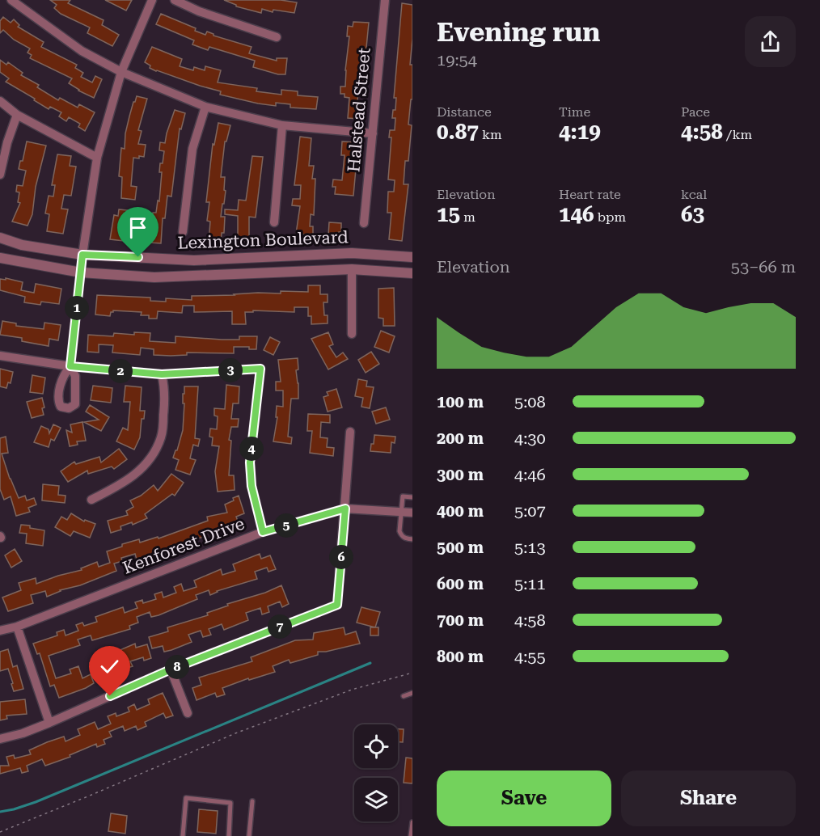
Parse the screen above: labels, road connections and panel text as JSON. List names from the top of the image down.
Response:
{
  "streets": {
    "street": ["Halstead Street", "Lexington Boulevard", "Kenforest Drive"]
  },
  "page": {
    "heading": ["Evening run", "19:54"],
    "stats": [
      ["Distance", "0.87 km"],
      ["Time", "4:19"],
      ["Pace", "4:58 /km"],
      ["Elevation", "15 m"],
      ["Heart rate", "146 bpm"],
      ["kcal", "63"]
    ],
    "chart": ["Elevation", "53–66 m"],
    "pins": [
      "1",
      "3",
      "2",
      "4",
      "5",
      "6",
      "7",
      "8"
    ],
    "list": [
      {
        "name": "100 m",
        "note": "5:08"
      },
      {
        "name": "200 m",
        "note": "4:30"
      },
      {
        "name": "300 m",
        "note": "4:46"
      },
      {
        "name": "400 m",
        "note": "5:07"
      },
      {
        "name": "500 m",
        "note": "5:13"
      },
      {
        "name": "600 m",
        "note": "5:11"
      },
      {
        "name": "700 m",
        "note": "4:58"
      },
      {
        "name": "800 m",
        "note": "4:55"
      }
    ],
    "buttons": ["Save", "Share"]
  }
}
